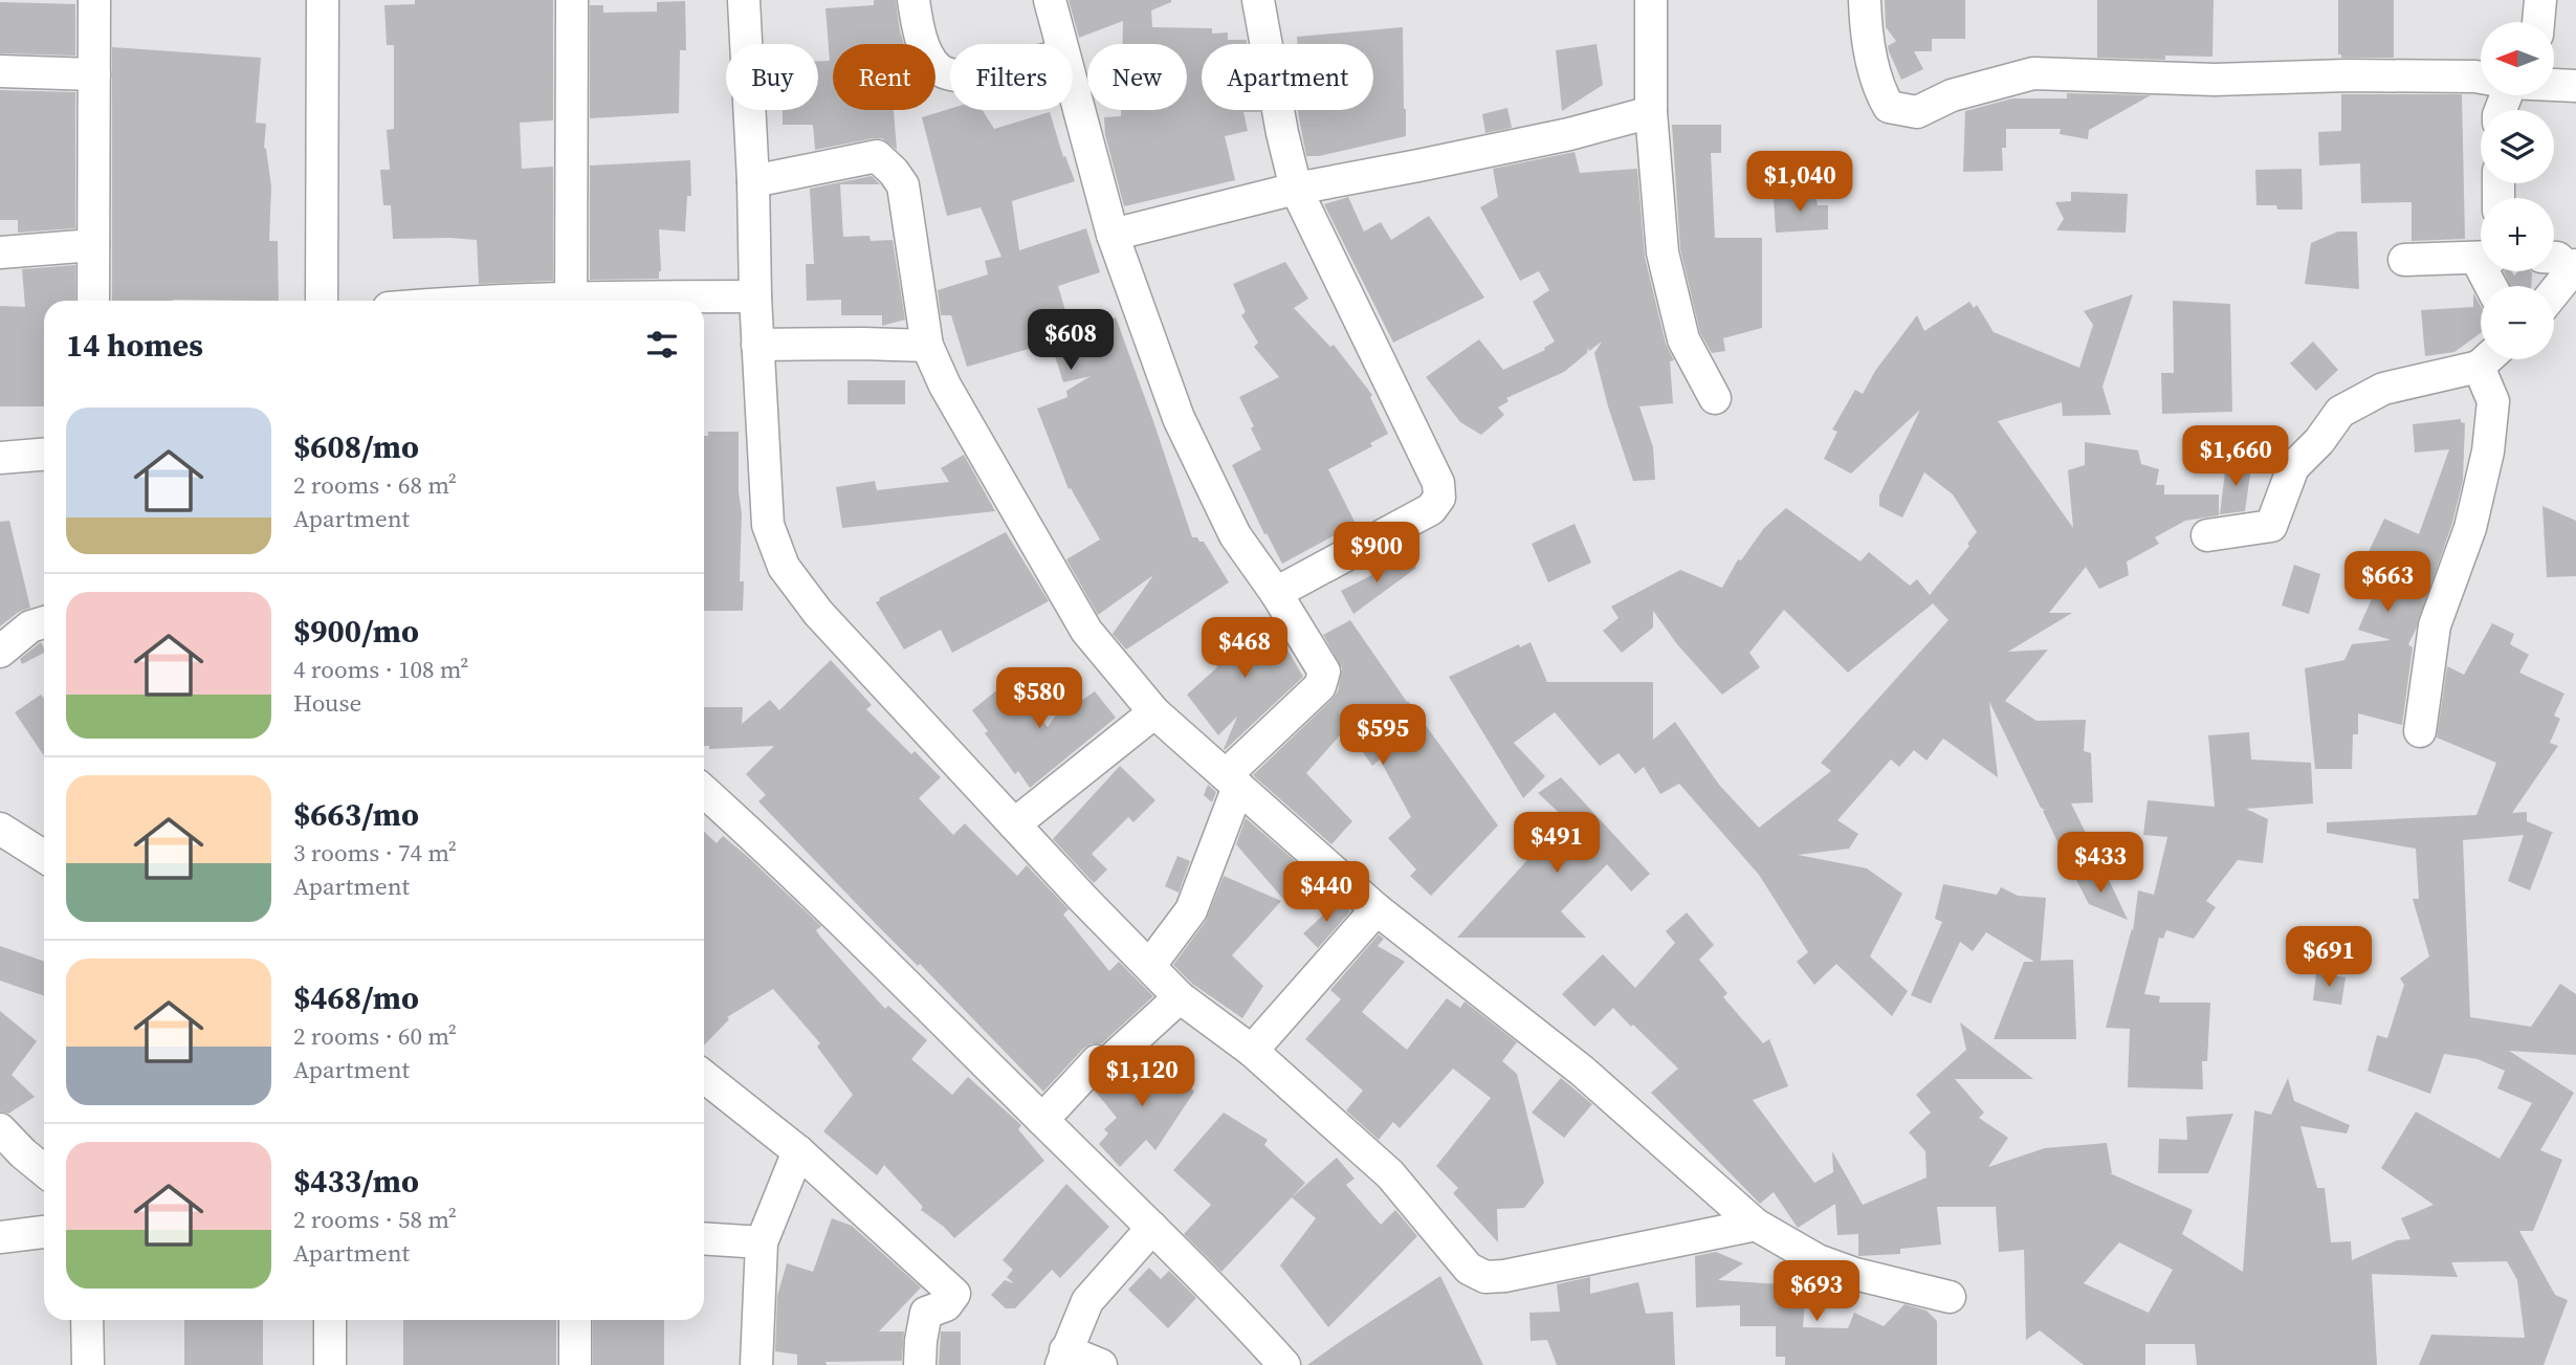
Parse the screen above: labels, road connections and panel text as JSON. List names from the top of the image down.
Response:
{
  "north": "left",
  "page": {
    "map_buttons": ["+", "−"],
    "chip": [
      "Buy",
      "Rent",
      "Filters",
      "New",
      "Apartment"
    ],
    "price": [
      "$1,040",
      "$608",
      "$1,660",
      "$900",
      "$663",
      "$468",
      "$580",
      "$595",
      "$491",
      "$433",
      "$440",
      "$691",
      "$1,120",
      "$693"
    ],
    "heading": "14 homes",
    "list": [
      {
        "name": "$608/mo",
        "note": "2 rooms · 68 m² · Apartment"
      },
      {
        "name": "$900/mo",
        "note": "4 rooms · 108 m² · House"
      },
      {
        "name": "$663/mo",
        "note": "3 rooms · 74 m² · Apartment"
      },
      {
        "name": "$468/mo",
        "note": "2 rooms · 60 m² · Apartment"
      },
      {
        "name": "$433/mo",
        "note": "2 rooms · 58 m² · Apartment"
      }
    ]
  }
}
